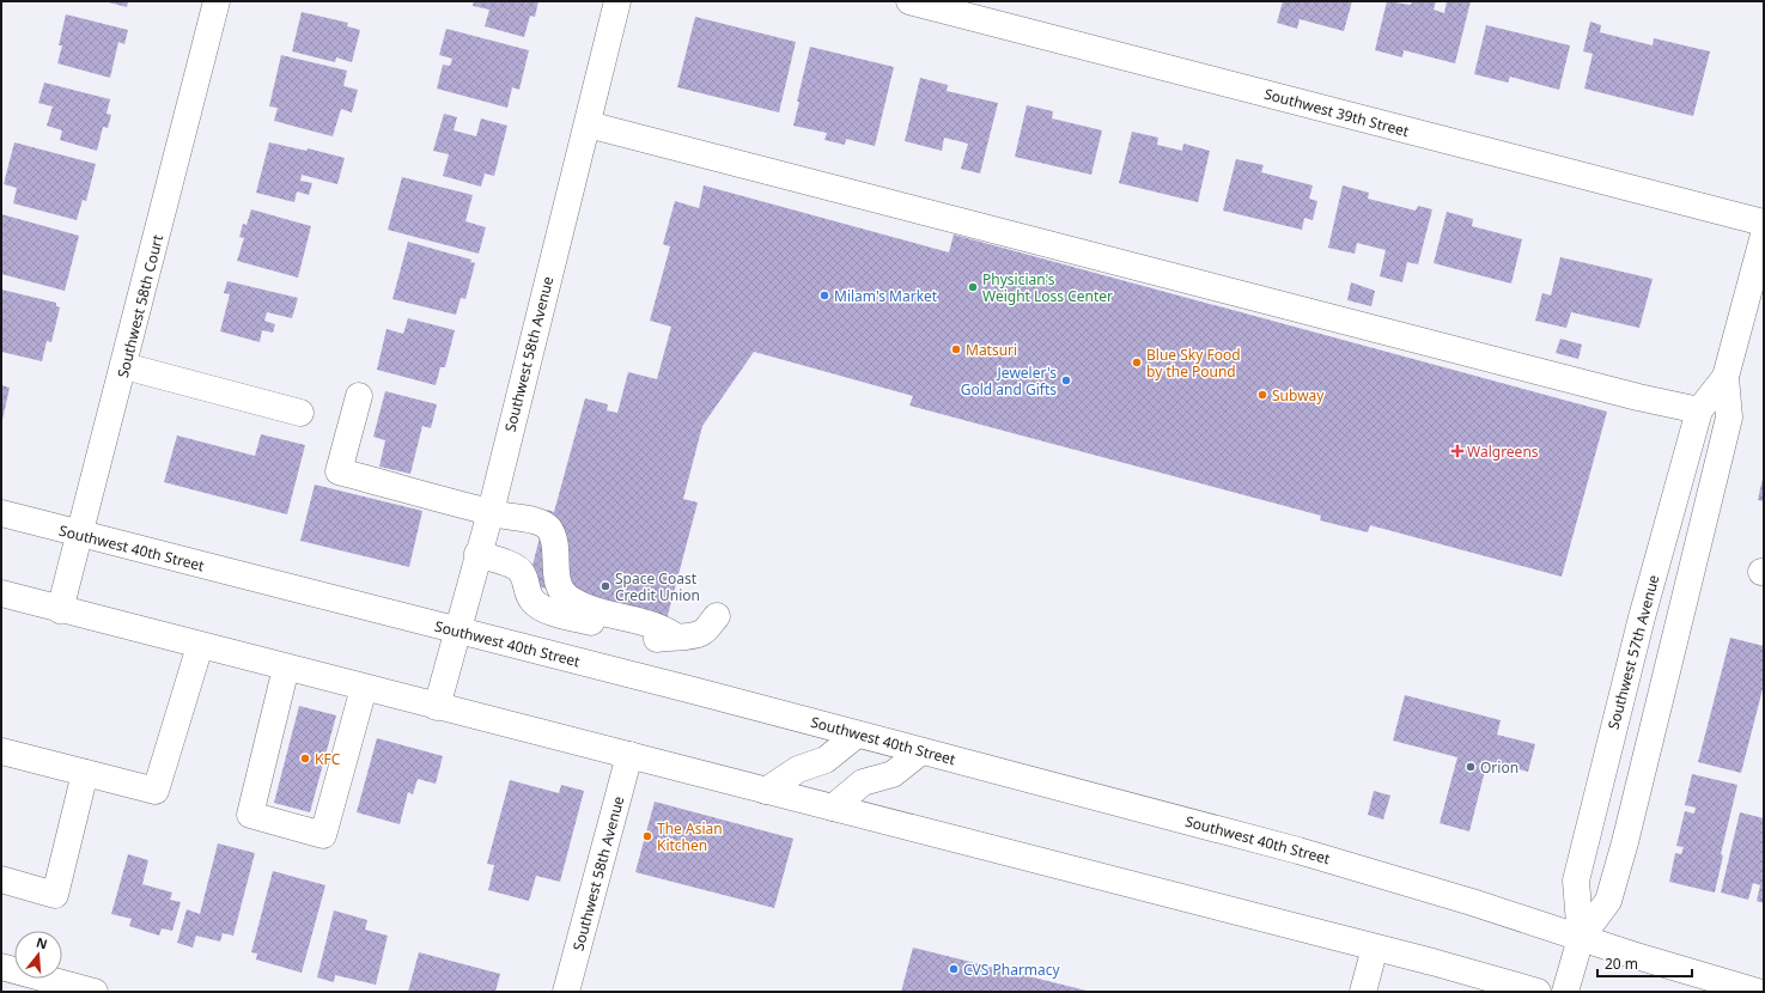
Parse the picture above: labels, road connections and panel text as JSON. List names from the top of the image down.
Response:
{
  "streets": {
    "main road": [
      "Southwest 39th Street",
      "Southwest 58th Court",
      "Southwest 58th Avenue",
      "Southwest 40th Street",
      "Southwest 57th Avenue"
    ]
  },
  "crossings": [
    ["Southwest 58th Court", "Southwest 40th Street"],
    ["Southwest 58th Avenue", "Southwest 40th Street"],
    ["Southwest 40th Street", "Southwest 57th Avenue"]
  ],
  "places": {
    "other": [
      "Physician's Weight Loss Center",
      "Milam's Market",
      "Matsuri",
      "Blue Sky Food by the Pound",
      "Jeweler's Gold and Gifts",
      "Subway",
      "Space Coast Credit Union",
      "KFC",
      "Orion",
      "The Asian Kitchen",
      "CVS Pharmacy"
    ],
    "health": ["Walgreens"]
  },
  "scale_bar": "20 m",
  "north": "top"
}
